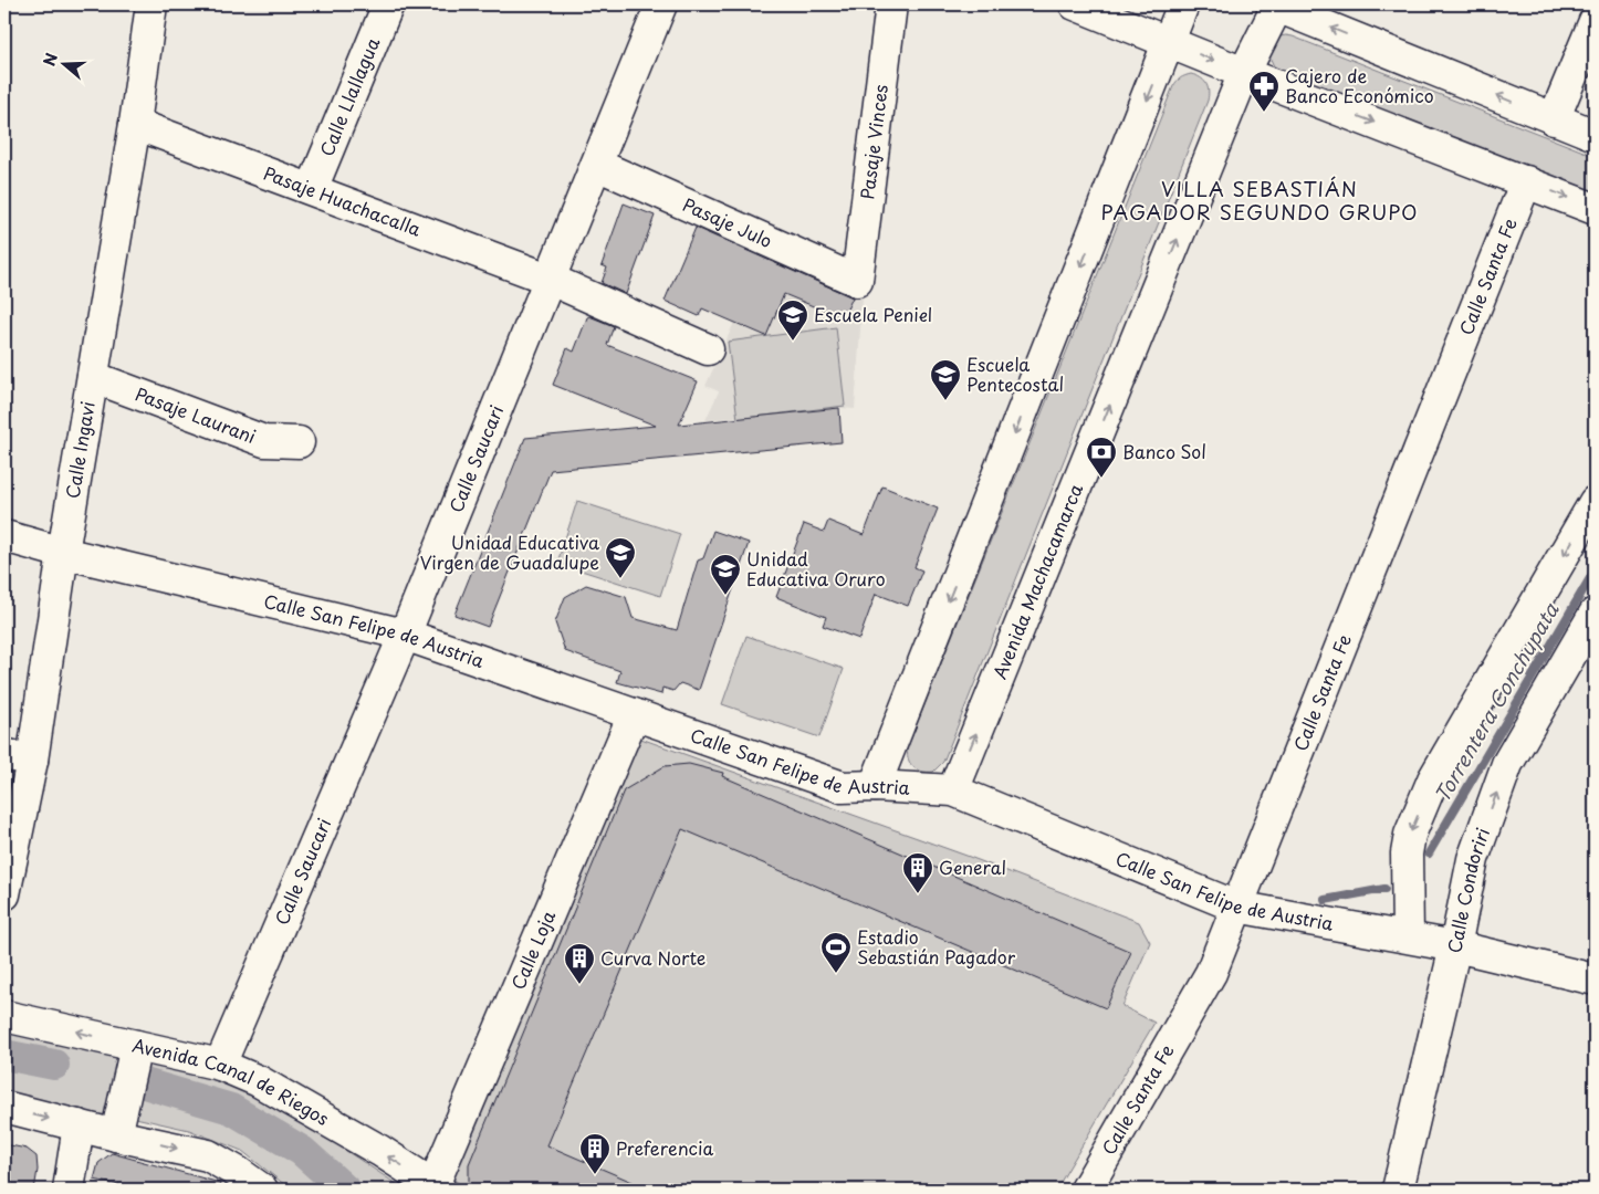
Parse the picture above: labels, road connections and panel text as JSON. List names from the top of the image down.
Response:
{
  "streets": {
    "street": [
      "Calle Llallagua",
      "Pasaje Vinces",
      "Pasaje Huachacalla",
      "Pasaje Julo",
      "Calle Santa Fe",
      "Pasaje Laurani",
      "Calle Ingavi",
      "Calle Saucari",
      "Avenida Machacamarca",
      "Calle San Felipe de Austria",
      "Calle Condoriri",
      "Calle Loja",
      "Avenida Canal de Riegos"
    ]
  },
  "crossings": [
    ["Calle Llallagua", "Pasaje Huachacalla"],
    ["Pasaje Vinces", "Pasaje Julo"],
    ["Pasaje Huachacalla", "Calle Ingavi"],
    ["Pasaje Huachacalla", "Calle Saucari"],
    ["Pasaje Julo", "Calle Saucari"],
    ["Calle Santa Fe", "Calle San Felipe de Austria"],
    ["Pasaje Laurani", "Calle Ingavi"],
    ["Calle Ingavi", "Calle San Felipe de Austria"],
    ["Calle Saucari", "Calle San Felipe de Austria"],
    ["Calle Saucari", "Avenida Canal de Riegos"],
    ["Avenida Machacamarca", "Calle San Felipe de Austria"],
    ["Calle San Felipe de Austria", "Calle Condoriri"],
    ["Calle San Felipe de Austria", "Calle Loja"],
    ["Calle Loja", "Avenida Canal de Riegos"]
  ],
  "districts": ["VILLA SEBASTIÁN PAGADOR SEGUNDO GRUPO"],
  "water": ["Torrentera Conchupata"],
  "places": {
    "pharmacy": ["Cajero de Banco Económico"],
    "school or university": [
      "Escuela Peniel",
      "Escuela Pentecostal",
      "Unidad Educativa Virgen de Guadalupe",
      "Unidad Educativa Oruro"
    ],
    "bank": ["Banco Sol"],
    "building": ["General", "Curva Norte", "Preferencia"],
    "sports": ["Estadio Sebastián Pagador"]
  },
  "north": "left"
}
